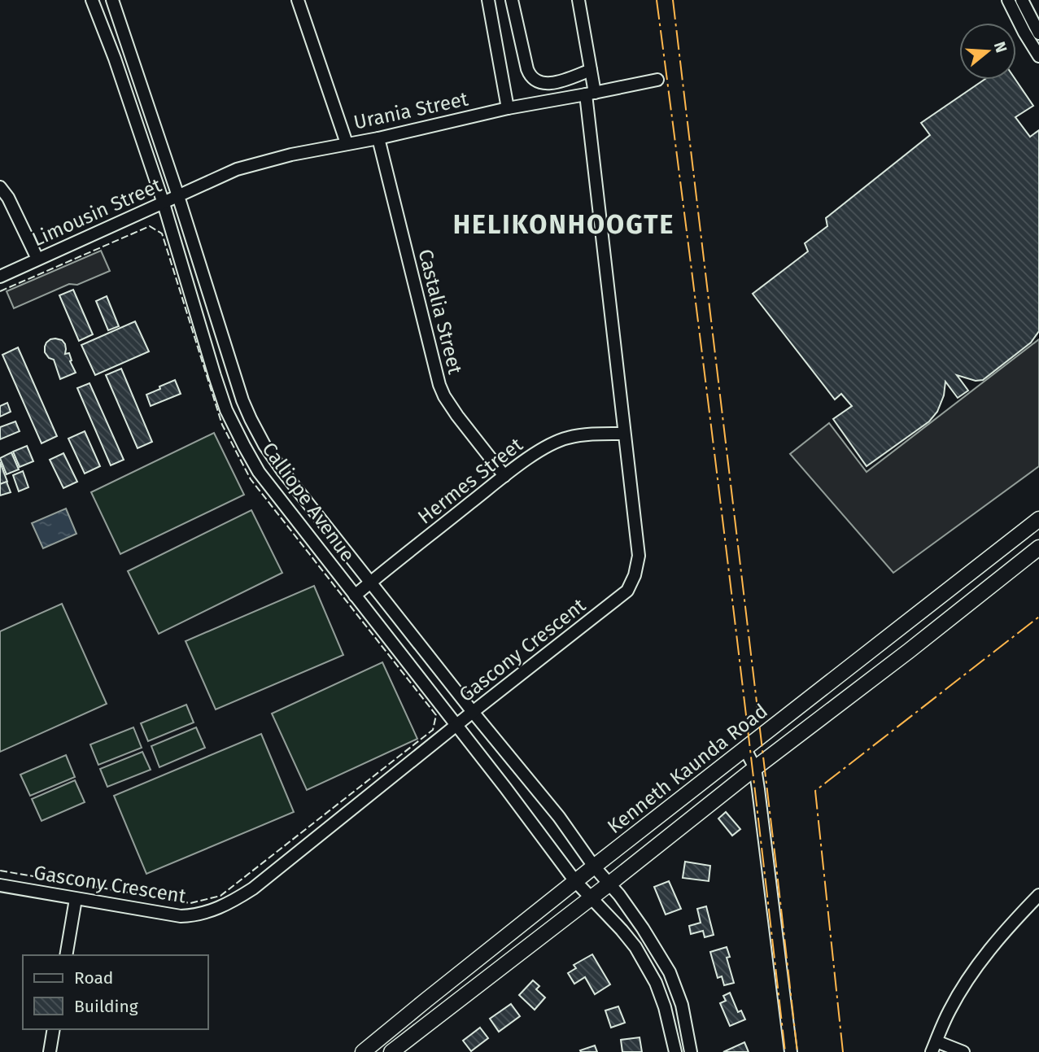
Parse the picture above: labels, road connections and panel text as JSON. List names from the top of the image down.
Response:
{
  "streets": {
    "main road": ["Kenneth Kaunda Road"],
    "street": [
      "Urania Street",
      "Limousin Street",
      "Castalia Street",
      "Hermes Street",
      "Calliope Avenue",
      "Gascony Crescent"
    ]
  },
  "crossings": [
    ["Urania Street", "Limousin Street"],
    ["Urania Street", "Castalia Street"],
    ["Urania Street", "Calliope Avenue"],
    ["Urania Street", "Gascony Crescent"],
    ["Limousin Street", "Calliope Avenue"],
    ["Castalia Street", "Hermes Street"],
    ["Hermes Street", "Calliope Avenue"],
    ["Hermes Street", "Gascony Crescent"],
    ["Calliope Avenue", "Gascony Crescent"],
    ["Calliope Avenue", "Kenneth Kaunda Road"]
  ],
  "districts": ["HELIKONHOOGTE"],
  "legend": ["Road", "Building"],
  "north": "right"
}
